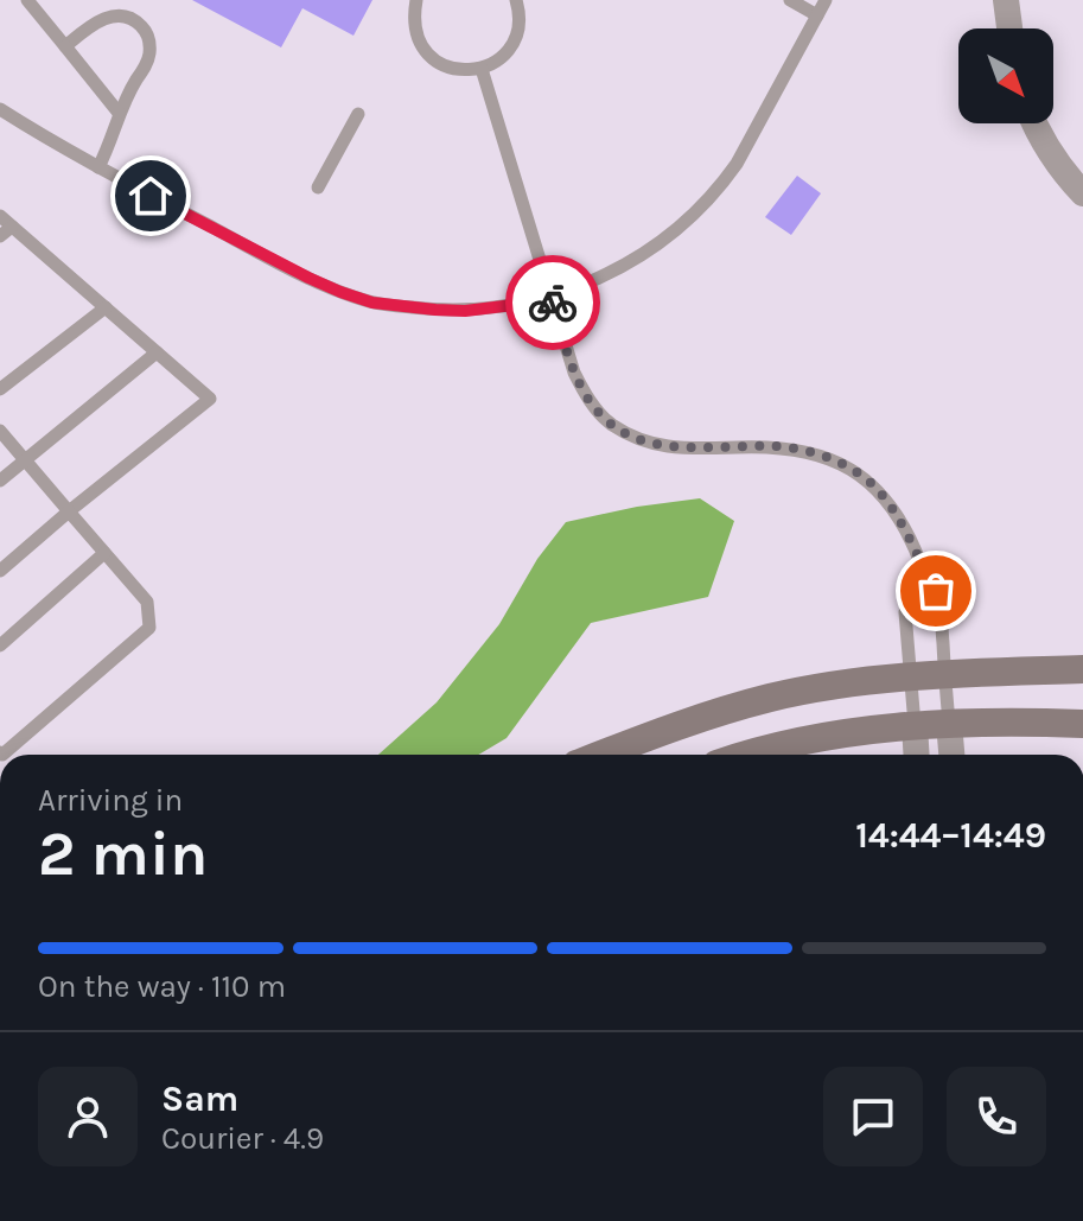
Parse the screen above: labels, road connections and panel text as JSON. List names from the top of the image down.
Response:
{
  "north": "bottom right",
  "page": {
    "heading": ["2 min", "Arriving in", "14:44–14:49"],
    "panel": ["Sam", "Courier · 4.9"],
    "bar": "On the way · 110 m"
  }
}
